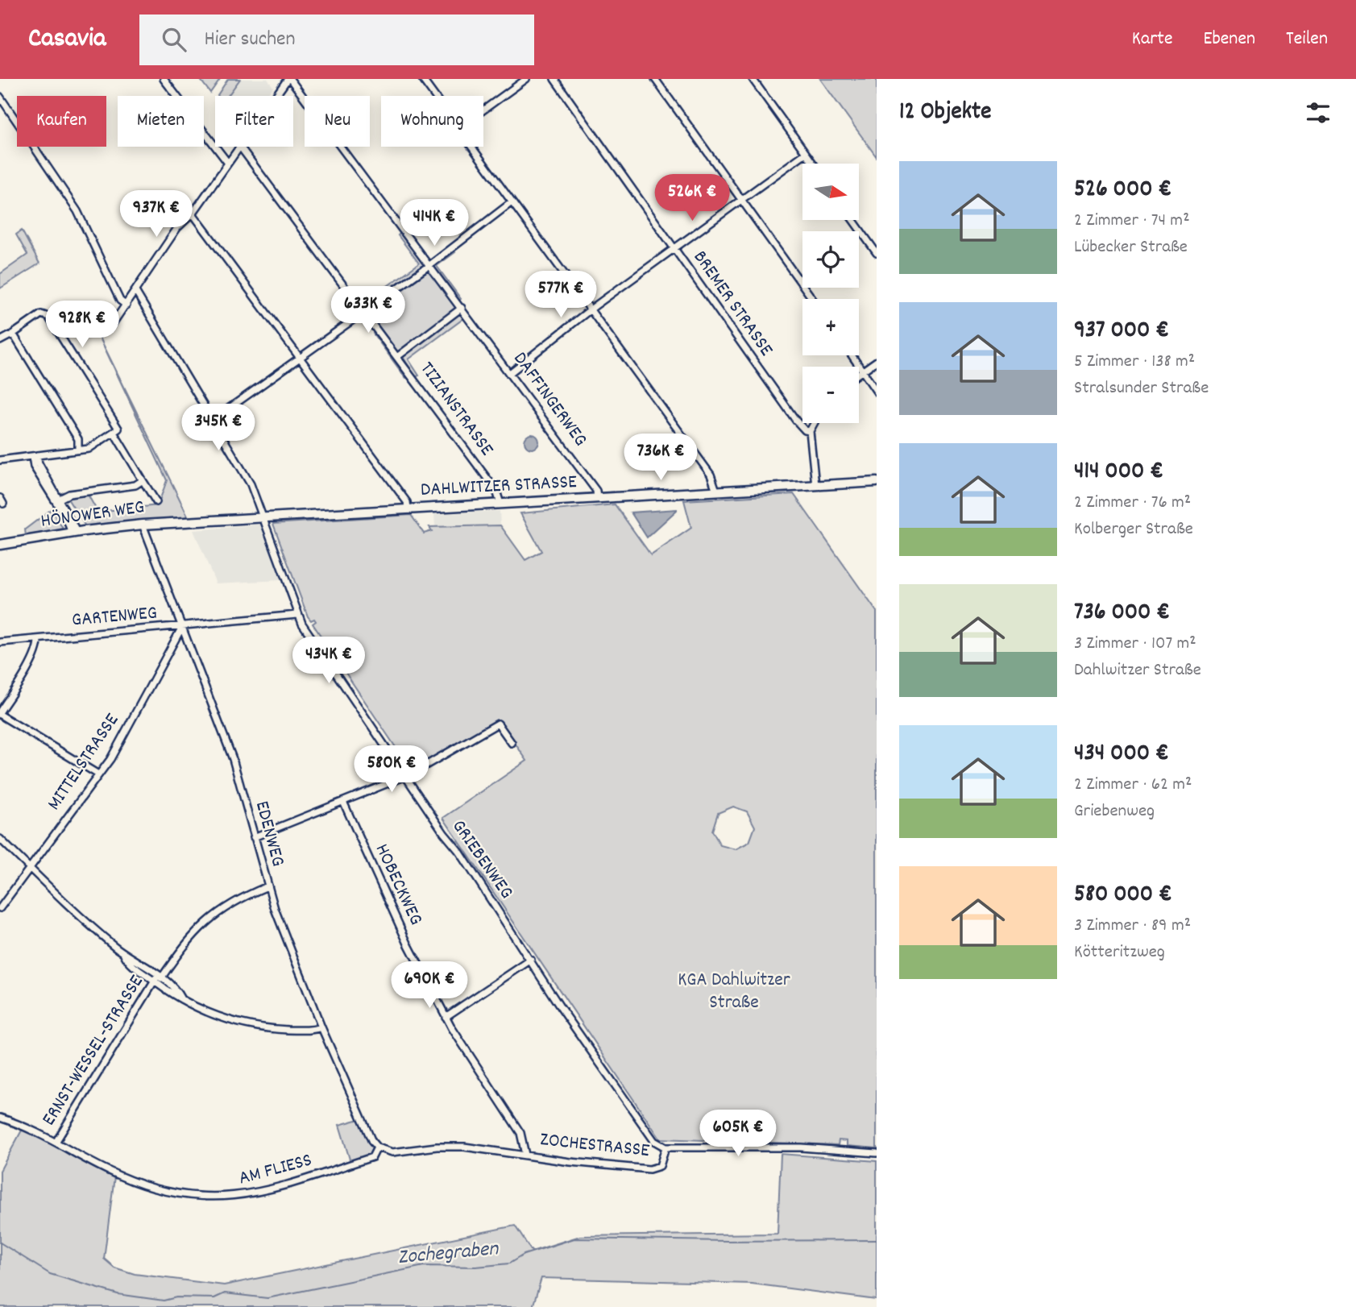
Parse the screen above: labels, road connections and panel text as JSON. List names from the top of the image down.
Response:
{
  "streets": {
    "main road": ["DAHLWITZER STRASSE", "HÖNOWER WEG"],
    "street": [
      "BREMER STRASSE",
      "DAFFINGERWEG",
      "TIZIANSTRASSE",
      "GARTENWEG",
      "MITTELSTRASSE",
      "EDENWEG",
      "GRIEBENWEG",
      "HOBECKWEG",
      "ERNST-WESSEL-STRASSE",
      "ZOCHESTRASSE",
      "AM FLIESS"
    ]
  },
  "crossings": [
    ["DAFFINGERWEG", "DAHLWITZER STRASSE"],
    ["TIZIANSTRASSE", "DAHLWITZER STRASSE"],
    ["DAHLWITZER STRASSE", "HÖNOWER WEG"],
    ["DAHLWITZER STRASSE", "GRIEBENWEG"],
    ["HÖNOWER WEG", "EDENWEG"],
    ["GARTENWEG", "MITTELSTRASSE"],
    ["GARTENWEG", "EDENWEG"],
    ["GARTENWEG", "GRIEBENWEG"],
    ["MITTELSTRASSE", "EDENWEG"],
    ["EDENWEG", "ERNST-WESSEL-STRASSE"],
    ["EDENWEG", "ZOCHESTRASSE"],
    ["EDENWEG", "AM FLIESS"],
    ["GRIEBENWEG", "ZOCHESTRASSE"],
    ["HOBECKWEG", "ZOCHESTRASSE"],
    ["ERNST-WESSEL-STRASSE", "AM FLIESS"],
    ["ZOCHESTRASSE", "AM FLIESS"]
  ],
  "water": ["Zochegraben"],
  "parks": ["KGA Dahlwitzer Straße"],
  "north": "right",
  "page": {
    "header": "Casavia",
    "search": "Hier suchen",
    "nav": ["Karte", "Ebenen", "Teilen"],
    "heading": "12 Objekte",
    "chip": [
      "Kaufen",
      "Mieten",
      "Filter",
      "Neu",
      "Wohnung"
    ],
    "list": [
      {
        "name": "526 000 €",
        "note": "2 Zimmer · 74 m² · Lübecker Straße"
      },
      {
        "name": "937 000 €",
        "note": "5 Zimmer · 138 m² · Stralsunder Straße"
      },
      {
        "name": "414 000 €",
        "note": "2 Zimmer · 76 m² · Kolberger Straße"
      },
      {
        "name": "736 000 €",
        "note": "3 Zimmer · 107 m² · Dahlwitzer Straße"
      },
      {
        "name": "434 000 €",
        "note": "2 Zimmer · 62 m² · Griebenweg"
      },
      {
        "name": "580 000 €",
        "note": "3 Zimmer · 89 m² · Kötteritzweg"
      }
    ],
    "map_buttons": ["+", "−"],
    "price": [
      "526K €",
      "937K €",
      "414K €",
      "577K €",
      "633K €",
      "928K €",
      "345K €",
      "736K €",
      "434K €",
      "580K €",
      "690K €",
      "605K €"
    ]
  }
}
